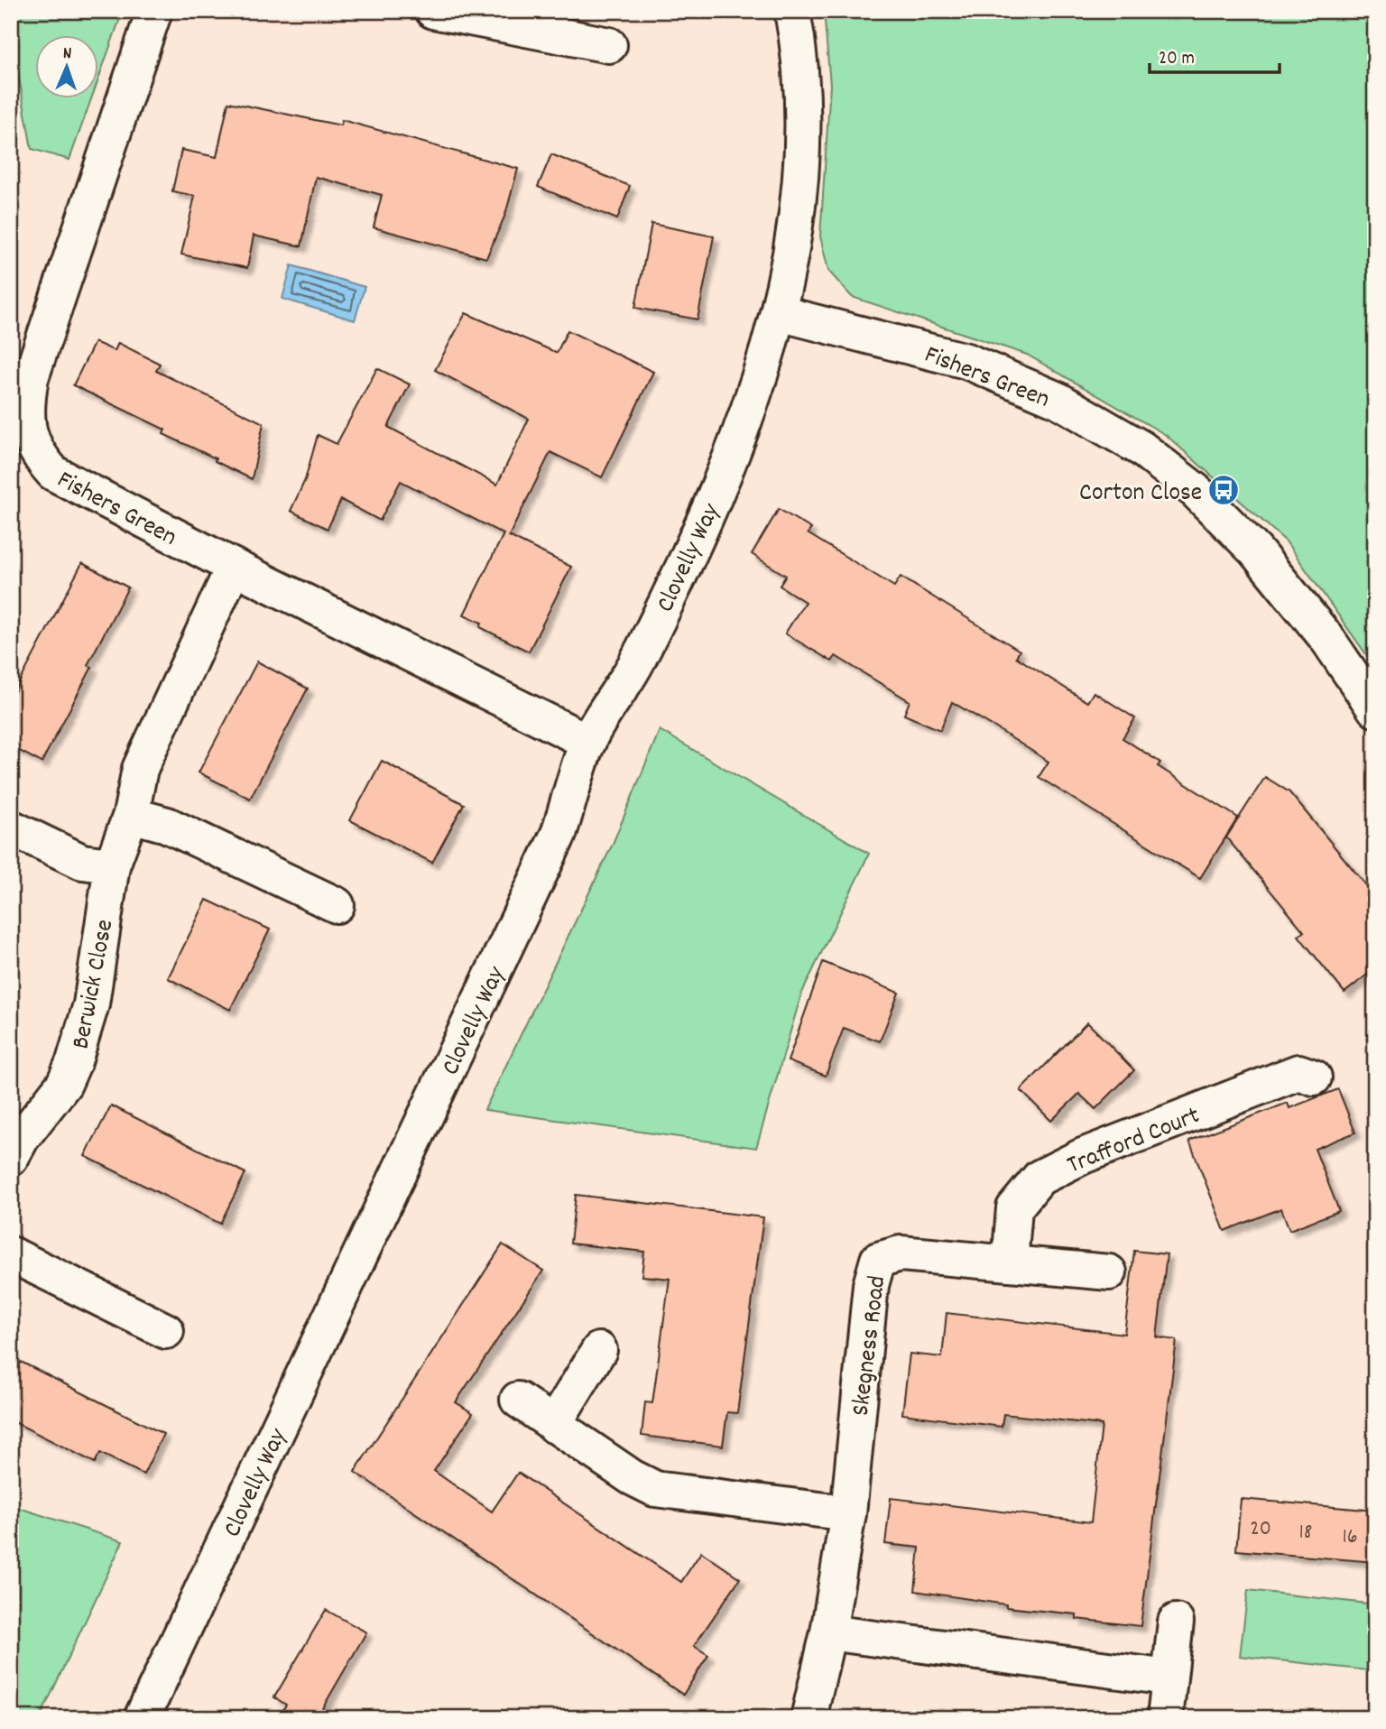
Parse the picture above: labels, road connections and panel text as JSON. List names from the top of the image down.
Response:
{
  "streets": {
    "street": [
      "Fishers Green",
      "Clovelly Way",
      "Berwick Close",
      "Trafford Court",
      "Skegness Road"
    ]
  },
  "crossings": [
    ["Fishers Green", "Clovelly Way"],
    ["Fishers Green", "Berwick Close"],
    ["Trafford Court", "Skegness Road"]
  ],
  "places": {
    "bus stop": ["Corton Close"]
  },
  "house_numbers": ["20", "18", "16"],
  "scale_bar": "20 m",
  "north": "top"
}
